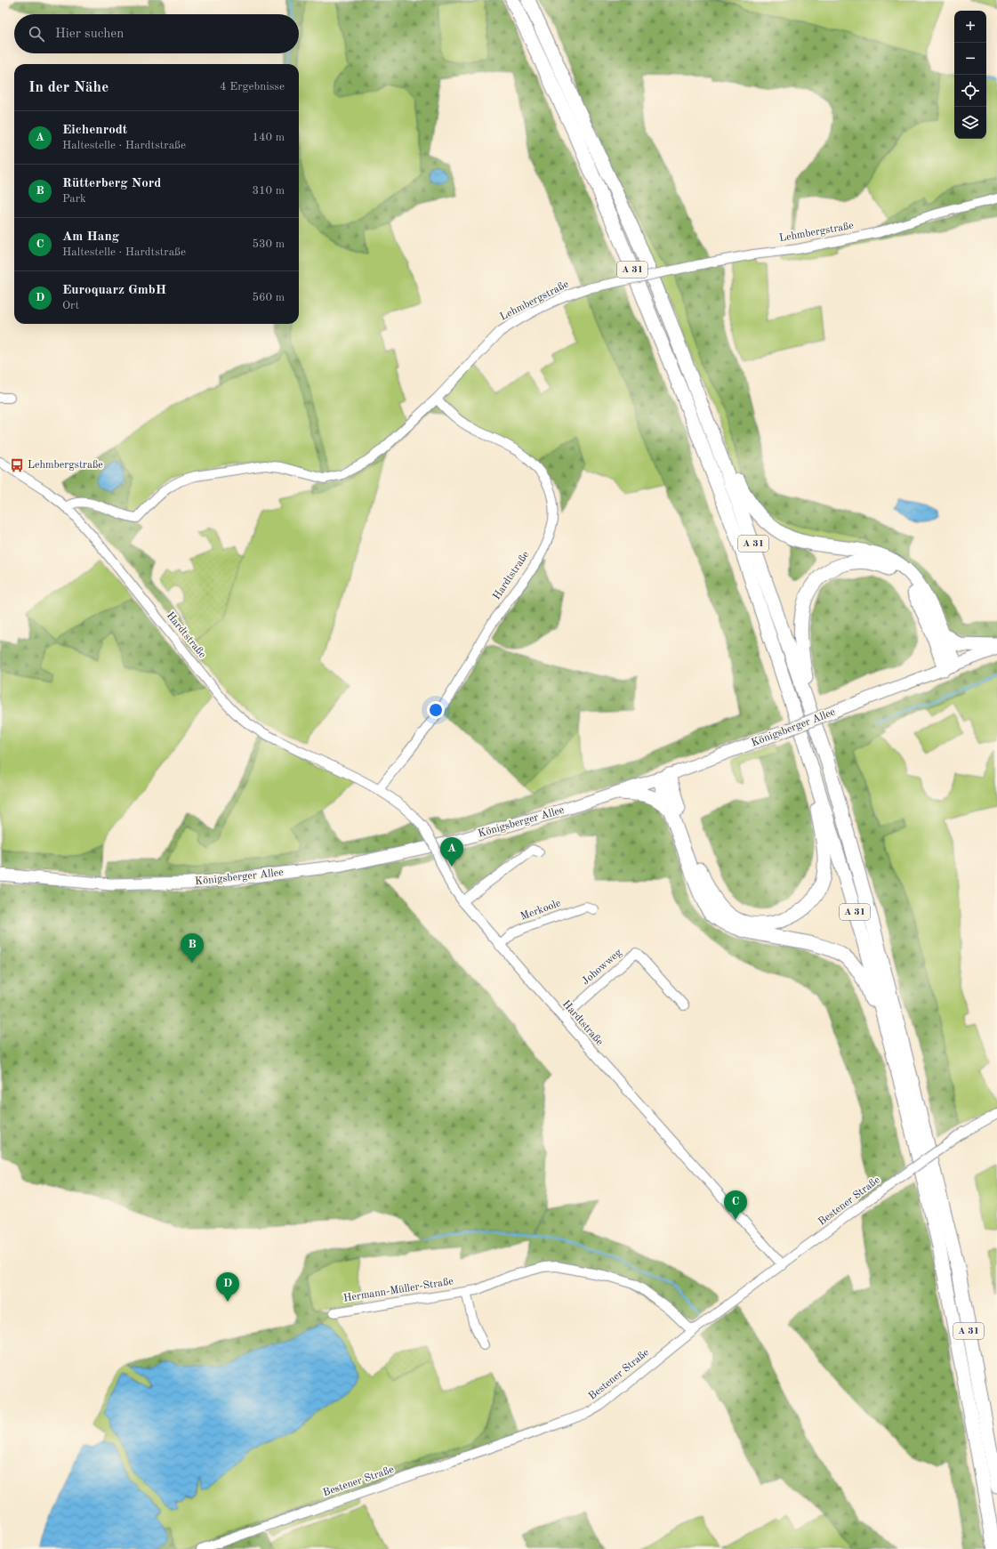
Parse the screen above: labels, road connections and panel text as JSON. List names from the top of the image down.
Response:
{
  "streets": {
    "highway": ["A 31"],
    "main road": ["Königsberger Allee"],
    "street": [
      "Lehmbergstraße",
      "Hardtstraße",
      "Merkoole",
      "Johowweg",
      "Bestener Straße",
      "Hermann-Müller-Straße"
    ]
  },
  "crossings": [
    ["Lehmbergstraße", "Hardtstraße"],
    ["Hardtstraße", "Merkoole"],
    ["Hardtstraße", "Johowweg"],
    ["Hardtstraße", "Bestener Straße"],
    ["Bestener Straße", "Hermann-Müller-Straße"]
  ],
  "places": {
    "bus stop": ["Lehmbergstraße"]
  },
  "page": {
    "map_buttons": ["+", "−"],
    "search": "Hier suchen",
    "heading": ["In der Nähe", "4 Ergebnisse"],
    "list": [
      {
        "mark": "A",
        "name": "Eichenrodt",
        "note": "Haltestelle · Hardtstraße",
        "value": "140 m"
      },
      {
        "mark": "B",
        "name": "Rütterberg Nord",
        "note": "Park",
        "value": "310 m"
      },
      {
        "mark": "C",
        "name": "Am Hang",
        "note": "Haltestelle · Hardtstraße",
        "value": "530 m"
      },
      {
        "mark": "D",
        "name": "Euroquarz GmbH",
        "note": "Ort",
        "value": "560 m"
      }
    ],
    "pins": [
      "A",
      "B",
      "C",
      "D"
    ]
  }
}
